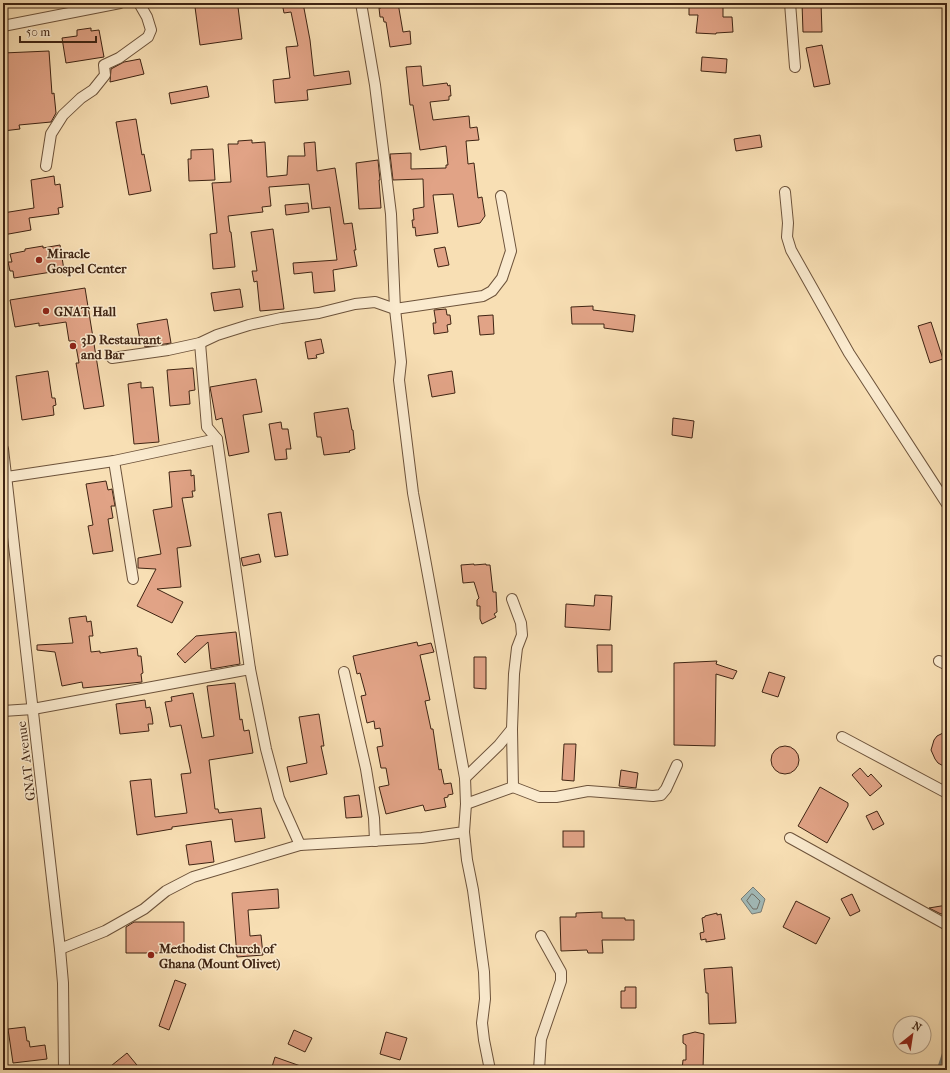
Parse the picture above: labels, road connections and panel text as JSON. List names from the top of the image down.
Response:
{
  "streets": {
    "street": ["GNAT Avenue"]
  },
  "places": [
    "Miracle Gospel Center",
    "GNAT Hall",
    "3D Restaurant and Bar",
    "Methodist Church of Ghana (Mount Olivet)"
  ],
  "scale_bar": "50 m",
  "north": "top right"
}
